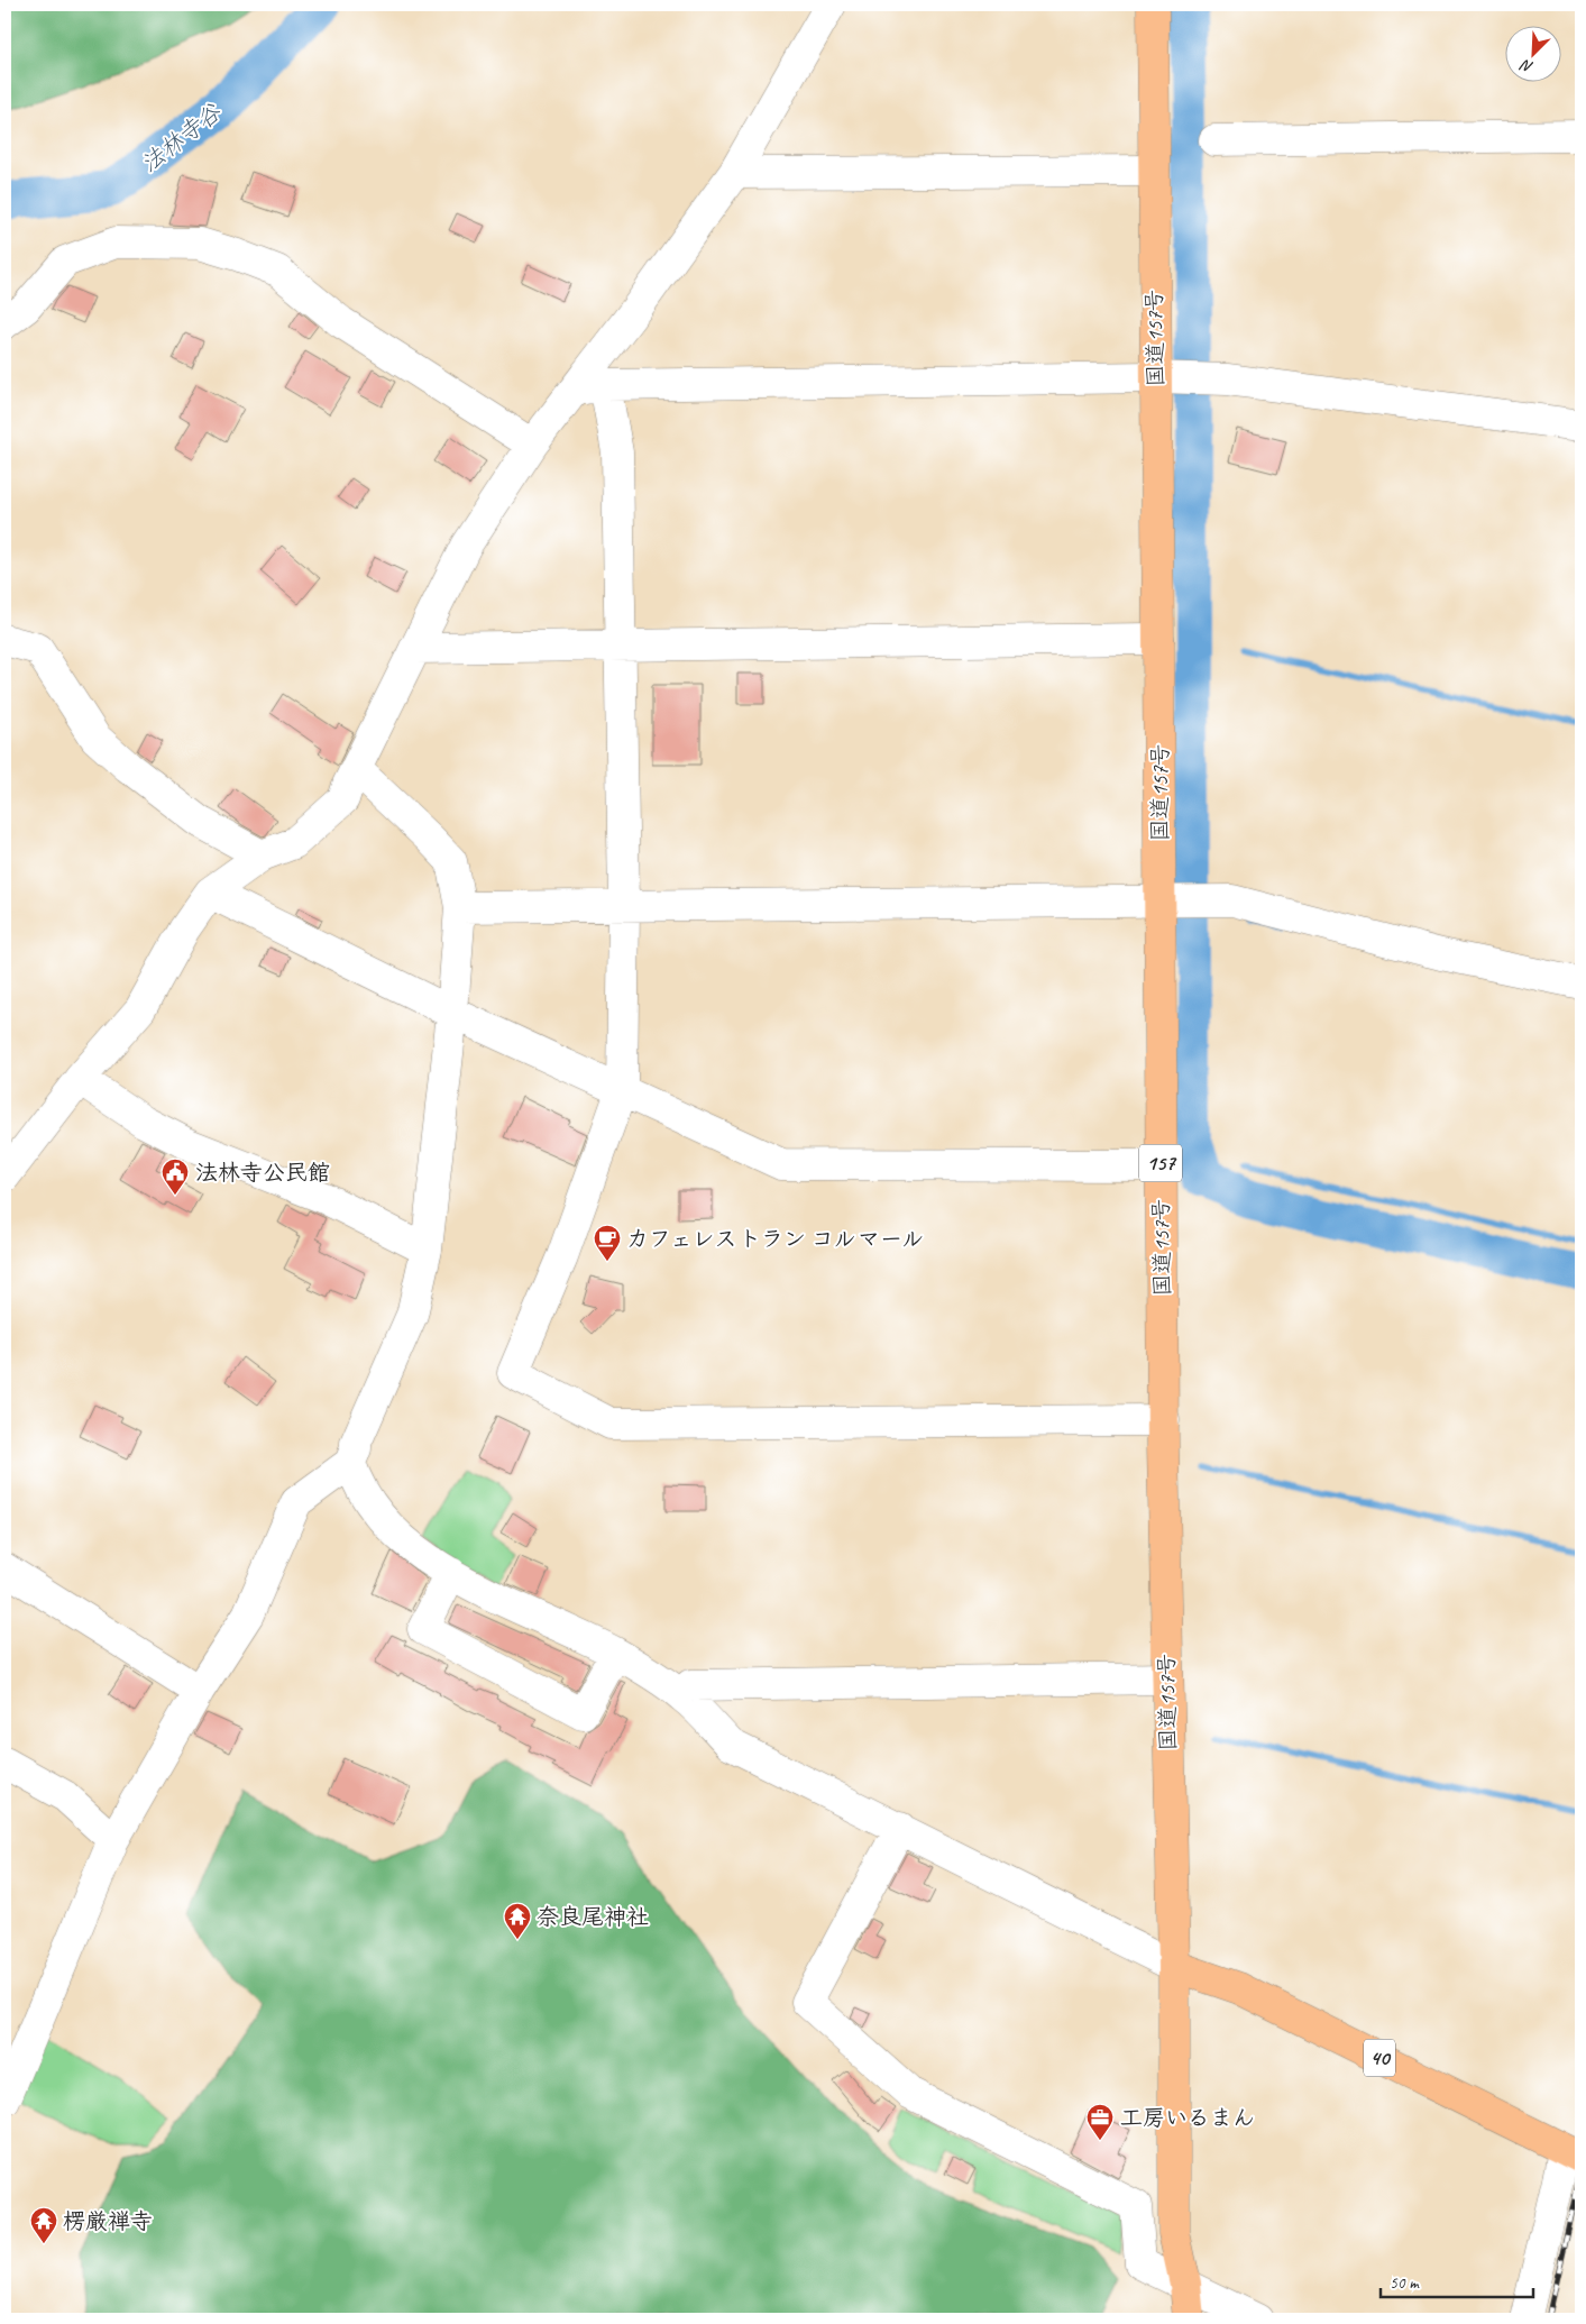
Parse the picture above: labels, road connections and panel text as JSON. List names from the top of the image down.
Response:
{
  "streets": {
    "main road": ["国道157号", "157", "40"]
  },
  "crossings": [
    ["国道157号", "40"]
  ],
  "water": ["法林寺谷"],
  "places": {
    "public building": ["法林寺公民館"],
    "cafe": ["カフェレストラン コルマール"],
    "temple": ["奈良尾神社", "楞厳禅寺"],
    "office": ["工房いるまん"]
  },
  "scale_bar": "50 m",
  "north": "bottom left"
}
